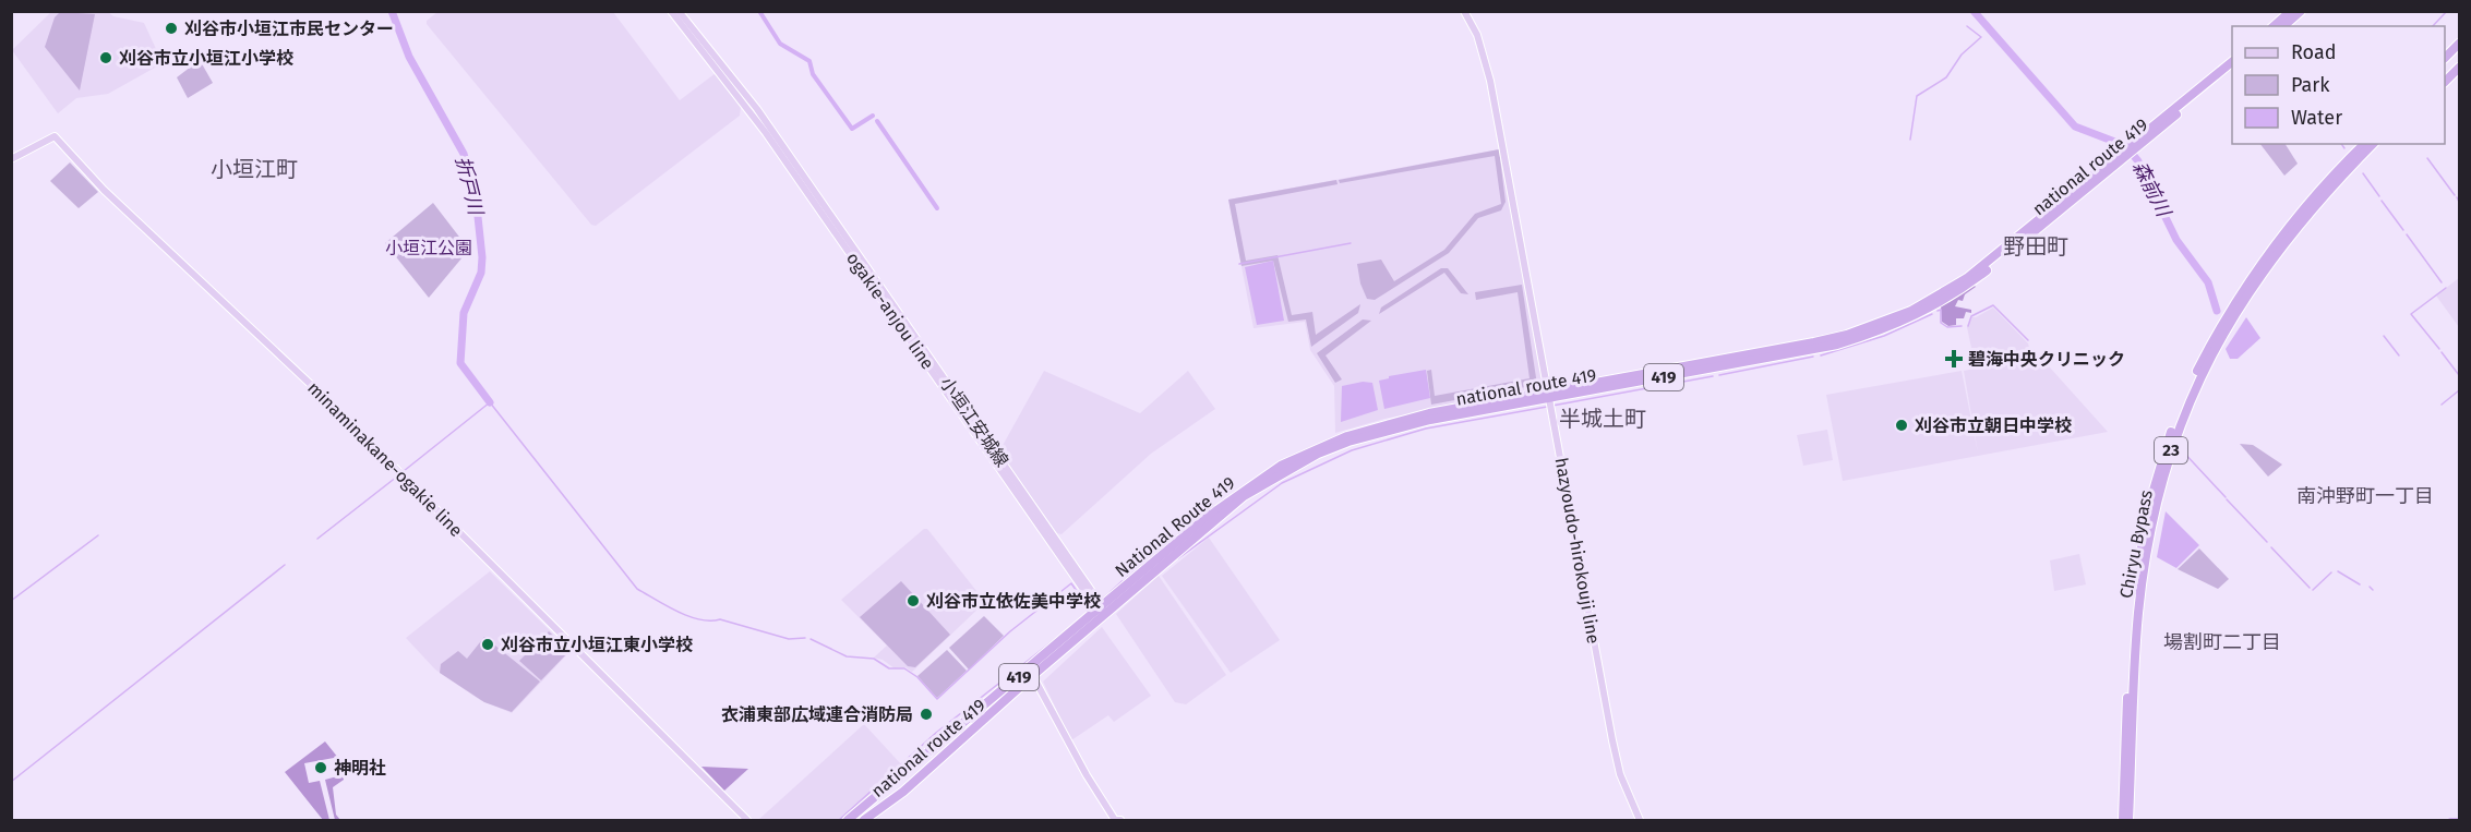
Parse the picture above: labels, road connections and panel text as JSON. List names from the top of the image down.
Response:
{
  "streets": {
    "highway": [
      "national route 419",
      "419",
      "23",
      "National Route 419",
      "Chiryu Bypass"
    ],
    "main road": [
      "ogakie-anjou line",
      "小垣江安城線",
      "minaminakane-ogakie line",
      "hazyoudo-hirokouji line"
    ]
  },
  "crossings": [
    ["national route 419", "National Route 419"],
    ["national route 419", "hazyoudo-hirokouji line"],
    ["ogakie-anjou line", "小垣江安城線"],
    ["ogakie-anjou line", "National Route 419"],
    ["小垣江安城線", "National Route 419"],
    ["National Route 419", "hazyoudo-hirokouji line"]
  ],
  "districts": [
    "小垣江町",
    "野田町",
    "半城土町",
    "南沖野町一丁目",
    "場割町二丁目"
  ],
  "water": ["折戸川", "森前川"],
  "parks": ["小垣江公園"],
  "places": {
    "other": [
      "刈谷市小垣江市民センター",
      "刈谷市立小垣江小学校",
      "刈谷市立朝日中学校",
      "刈谷市立依佐美中学校",
      "刈谷市立小垣江東小学校",
      "衣浦東部広域連合消防局",
      "神明社"
    ],
    "health": ["碧海中央クリニック"]
  },
  "legend": ["Road", "Park", "Water"]
}
